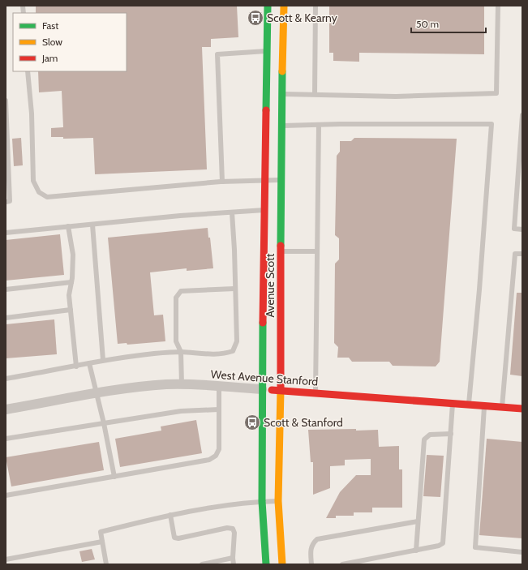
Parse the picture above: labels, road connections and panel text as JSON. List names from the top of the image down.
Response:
{
  "streets": {
    "main road": ["Avenue Scott", "West Avenue Stanford"]
  },
  "crossings": [
    ["Avenue Scott", "West Avenue Stanford"]
  ],
  "places": {
    "bus stop": ["Scott & Kearny", "Scott & Stanford"]
  },
  "legend": ["Fast", "Slow", "Jam"],
  "scale_bar": "50 m"
}
